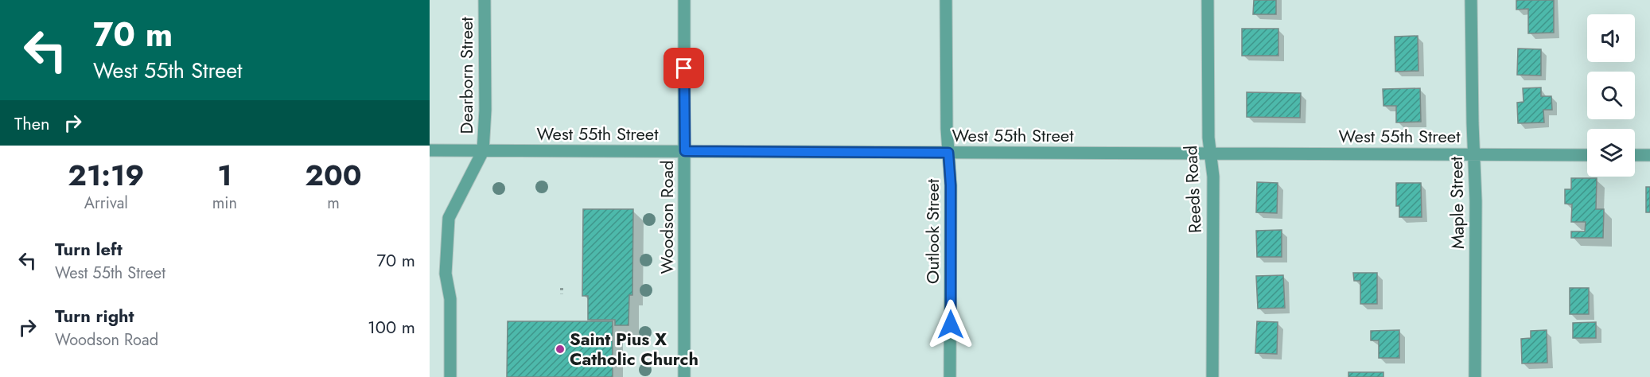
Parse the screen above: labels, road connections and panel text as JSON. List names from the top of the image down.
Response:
{
  "streets": {
    "street": [
      "Dearborn Street",
      "West 55th Street",
      "Reeds Road",
      "Maple Street",
      "Woodson Road",
      "Outlook Street"
    ]
  },
  "crossings": [
    ["Dearborn Street", "West 55th Street"],
    ["West 55th Street", "Reeds Road"],
    ["West 55th Street", "Maple Street"],
    ["West 55th Street", "Woodson Road"],
    ["West 55th Street", "Outlook Street"]
  ],
  "places": ["Saint Pius X Catholic Church"],
  "page": {
    "turn": ["70 m", "West 55th Street"],
    "then": "Then",
    "eta": [
      "21:19",
      "Arrival",
      "1",
      "min",
      "200",
      "m"
    ],
    "list": [
      {
        "name": "Turn left",
        "note": "West 55th Street",
        "value": "70 m"
      },
      {
        "name": "Turn right",
        "note": "Woodson Road",
        "value": "100 m"
      }
    ]
  }
}
